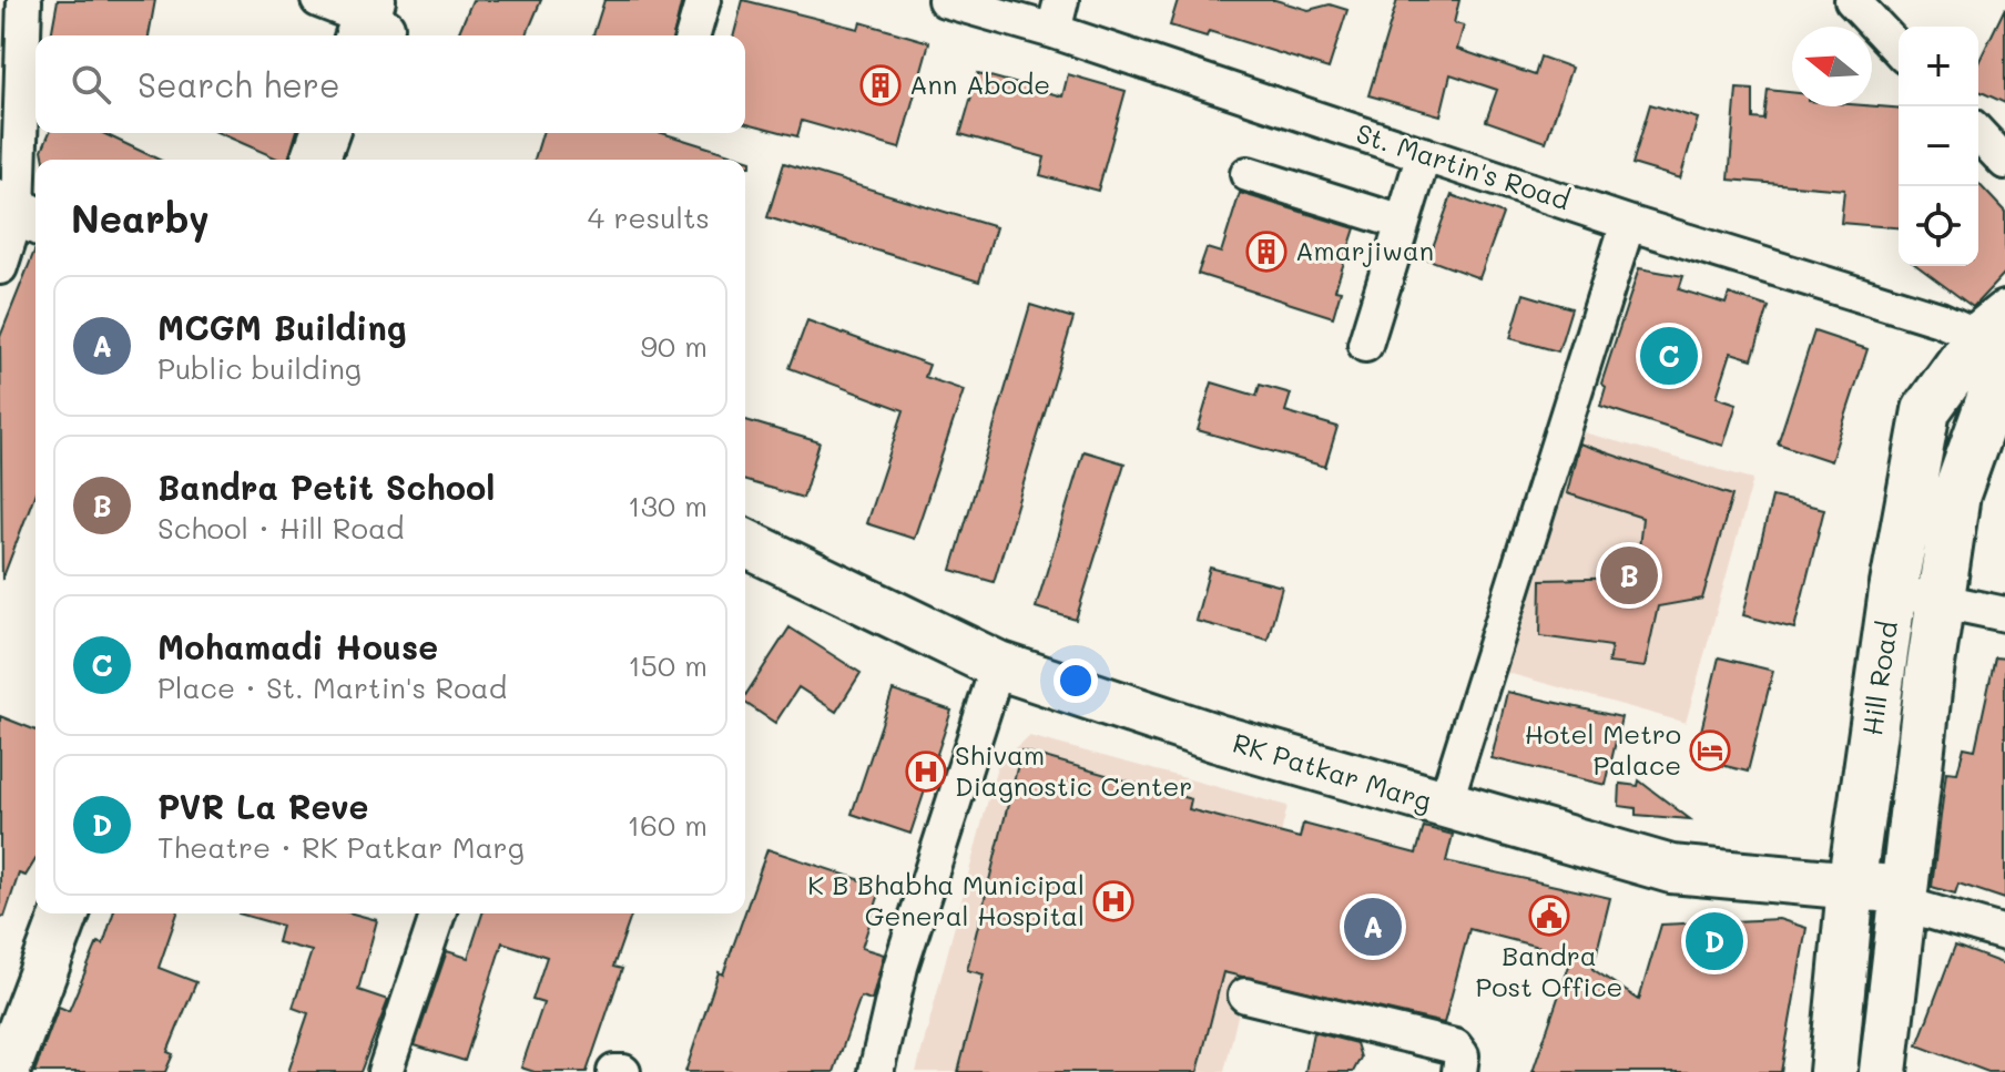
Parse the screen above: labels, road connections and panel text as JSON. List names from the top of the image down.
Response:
{
  "streets": {
    "main road": ["Hill Road", "RK Patkar Marg"],
    "street": ["St. Martin's Road"]
  },
  "crossings": [
    ["St. Martin's Road", "Hill Road"],
    ["Hill Road", "RK Patkar Marg"]
  ],
  "places": {
    "building": ["Ann Abode", "Amarjiwan"],
    "hotel": ["Hotel Metro Palace"],
    "hospital": ["Shivam Diagnostic Center", "K B Bhabha Municipal General Hospital"],
    "public building": ["Bandra Post Office"]
  },
  "north": "left",
  "page": {
    "map_buttons": ["+", "−"],
    "search": "Search here",
    "heading": ["Nearby", "4 results"],
    "list": [
      {
        "mark": "A",
        "name": "MCGM Building",
        "note": "Public building",
        "value": "90 m"
      },
      {
        "mark": "B",
        "name": "Bandra Petit School",
        "note": "School · Hill Road",
        "value": "130 m"
      },
      {
        "mark": "C",
        "name": "Mohamadi House",
        "note": "Place · St. Martin's Road",
        "value": "150 m"
      },
      {
        "mark": "D",
        "name": "PVR La Reve",
        "note": "Theatre · RK Patkar Marg",
        "value": "160 m"
      }
    ],
    "pins": [
      "C",
      "B",
      "A",
      "D"
    ]
  }
}
